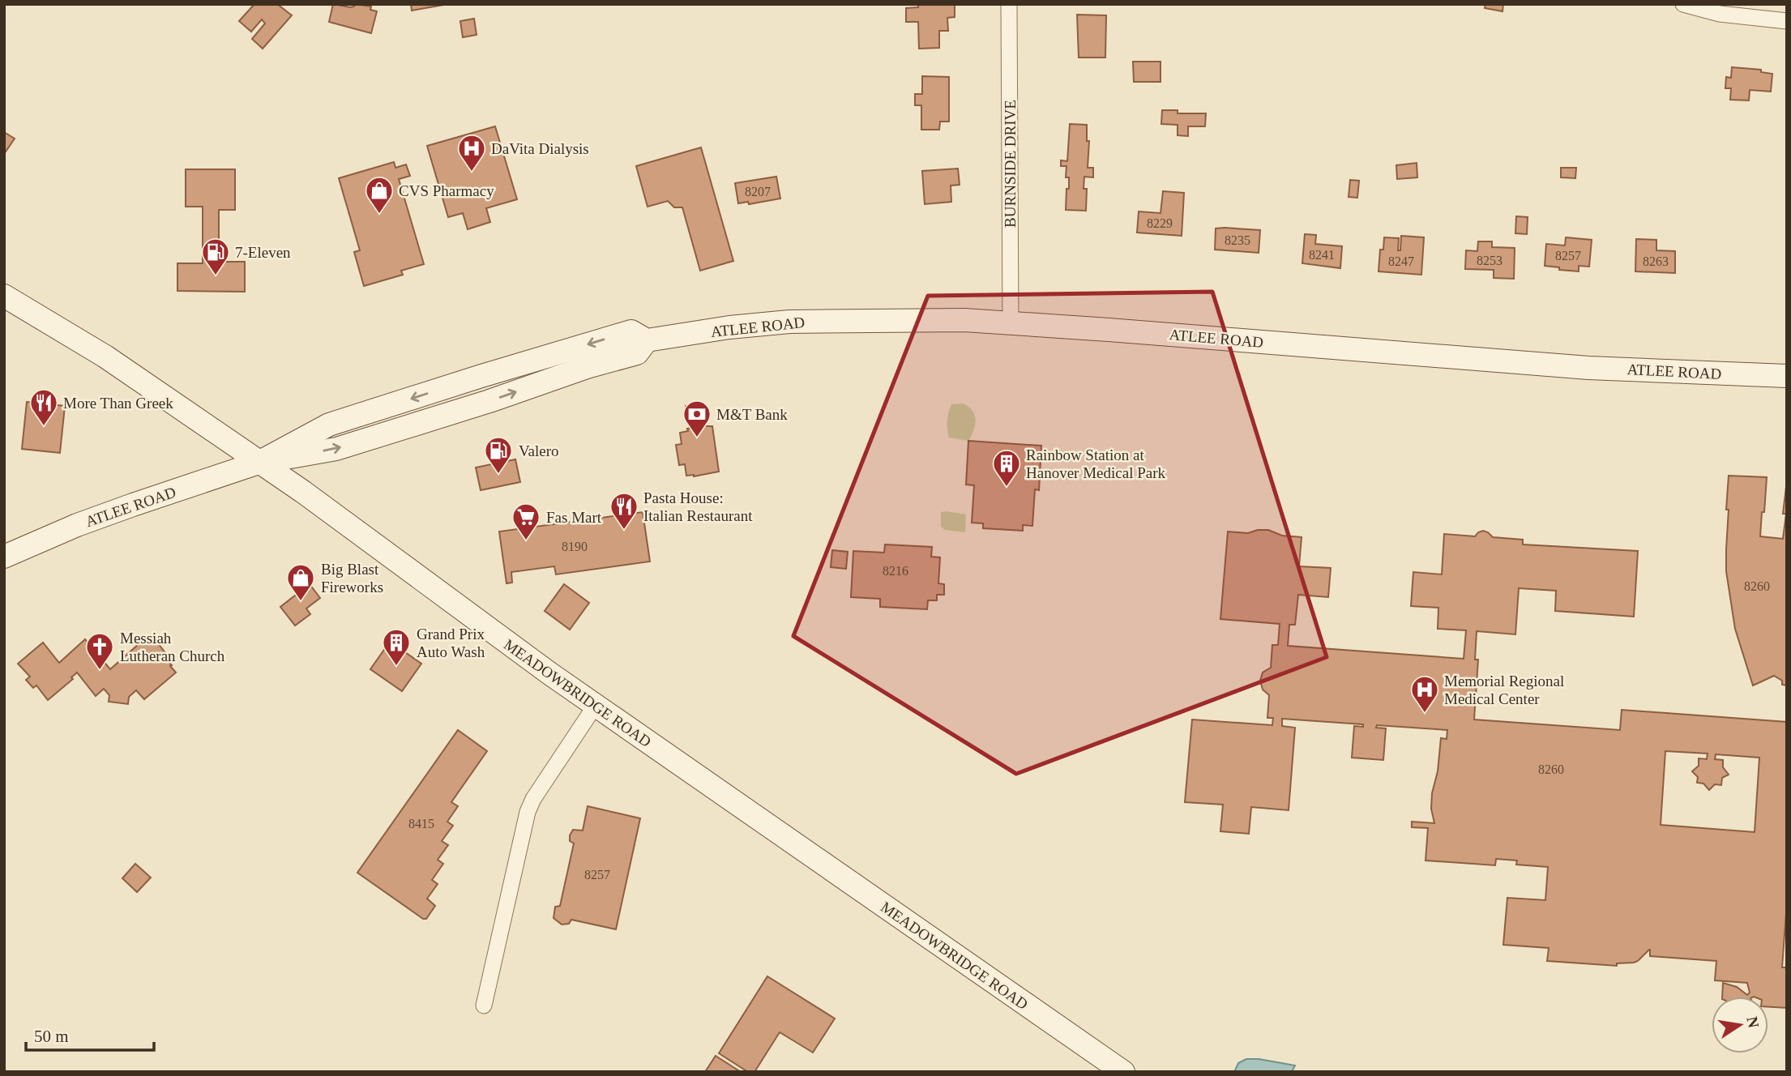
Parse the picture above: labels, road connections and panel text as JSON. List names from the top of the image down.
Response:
{
  "streets": {
    "main road": ["ATLEE ROAD", "MEADOWBRIDGE ROAD"],
    "street": ["BURNSIDE DRIVE"]
  },
  "crossings": [
    ["BURNSIDE DRIVE", "ATLEE ROAD"],
    ["ATLEE ROAD", "MEADOWBRIDGE ROAD"]
  ],
  "places": {
    "hospital": ["DaVita Dialysis", "Memorial Regional Medical Center"],
    "shop": ["CVS Pharmacy", "Big Blast Fireworks"],
    "fuel station": ["7-Eleven", "Valero"],
    "restaurant": ["More Than Greek", "Pasta House: Italian Restaurant"],
    "bank": ["M&T Bank"],
    "building": ["Rainbow Station at Hanover Medical Park", "Grand Prix Auto Wash"],
    "supermarket": ["Fas Mart"],
    "church": ["Messiah Lutheran Church"]
  },
  "house_numbers": [
    "8207",
    "8229",
    "8235",
    "8241",
    "8257",
    "8253",
    "8247",
    "8263",
    "8190",
    "8216",
    "8260",
    "8260",
    "8415",
    "8257"
  ],
  "scale_bar": "50 m",
  "north": "right"
}
